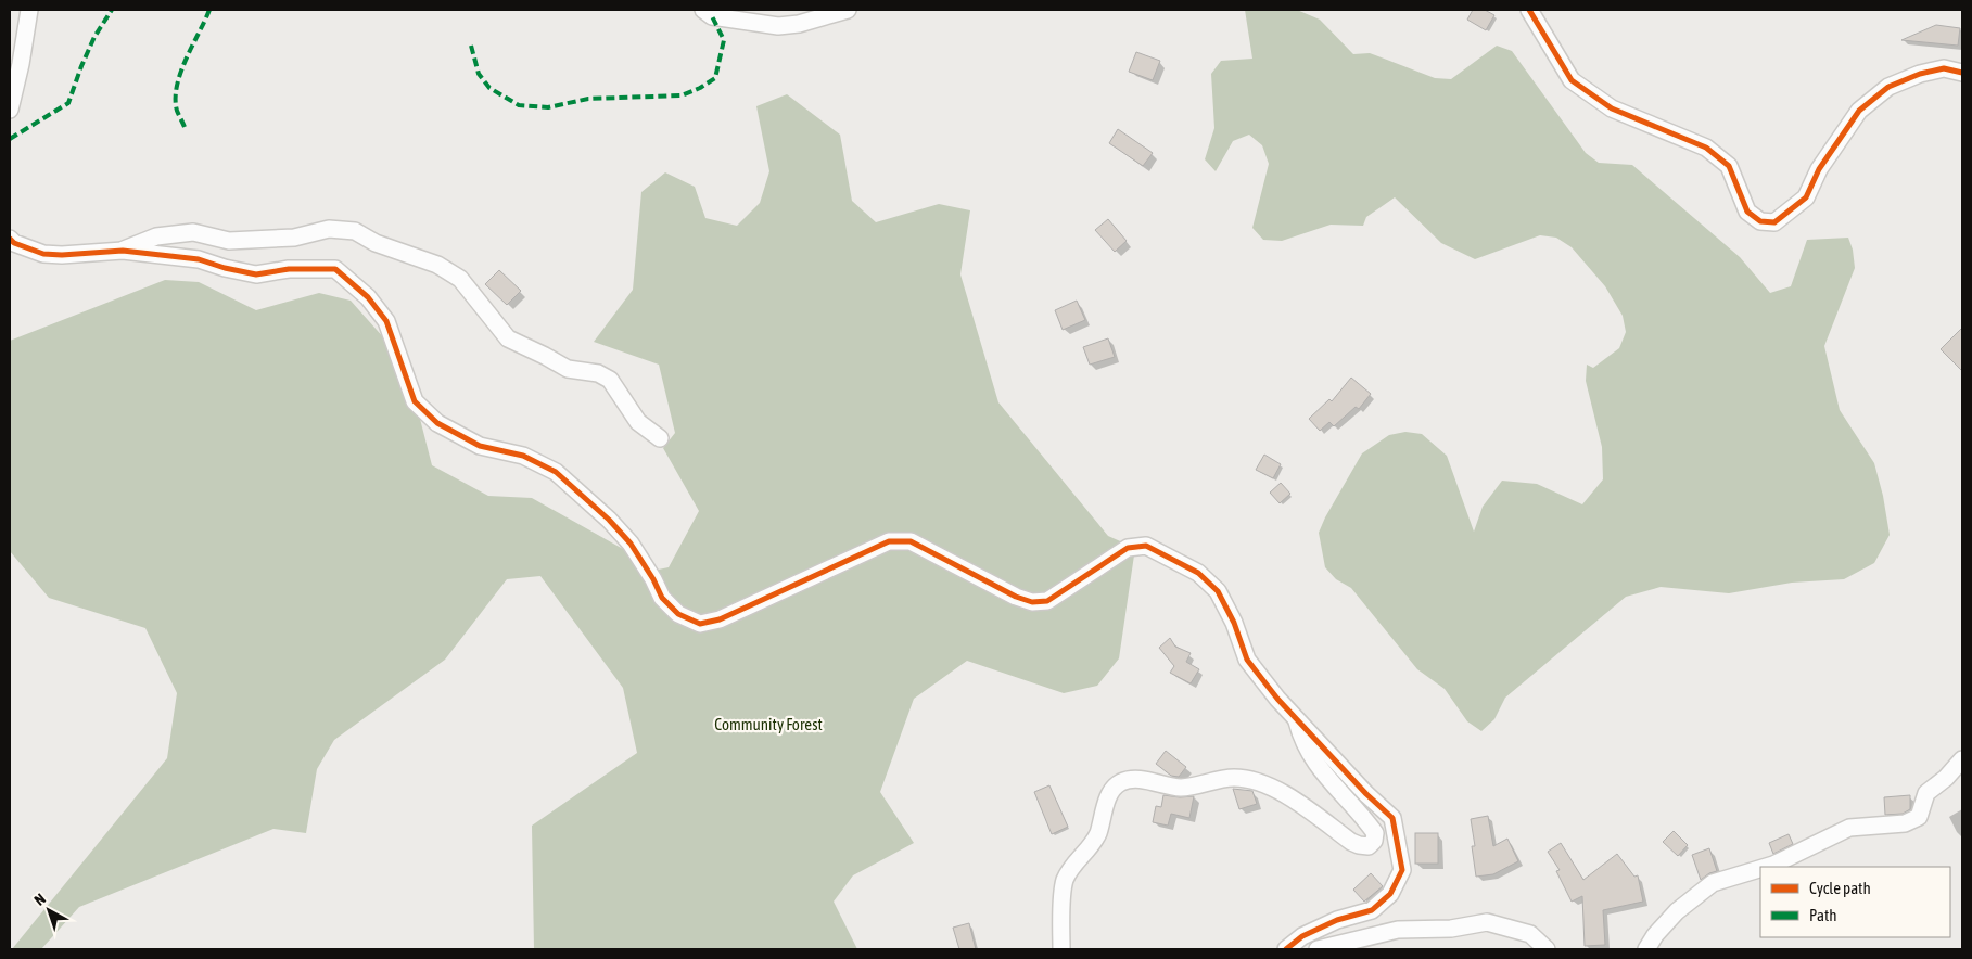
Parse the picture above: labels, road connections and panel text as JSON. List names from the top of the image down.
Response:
{
  "parks": ["Community Forest"],
  "legend": ["Cycle path", "Path"],
  "north": "top left"
}
